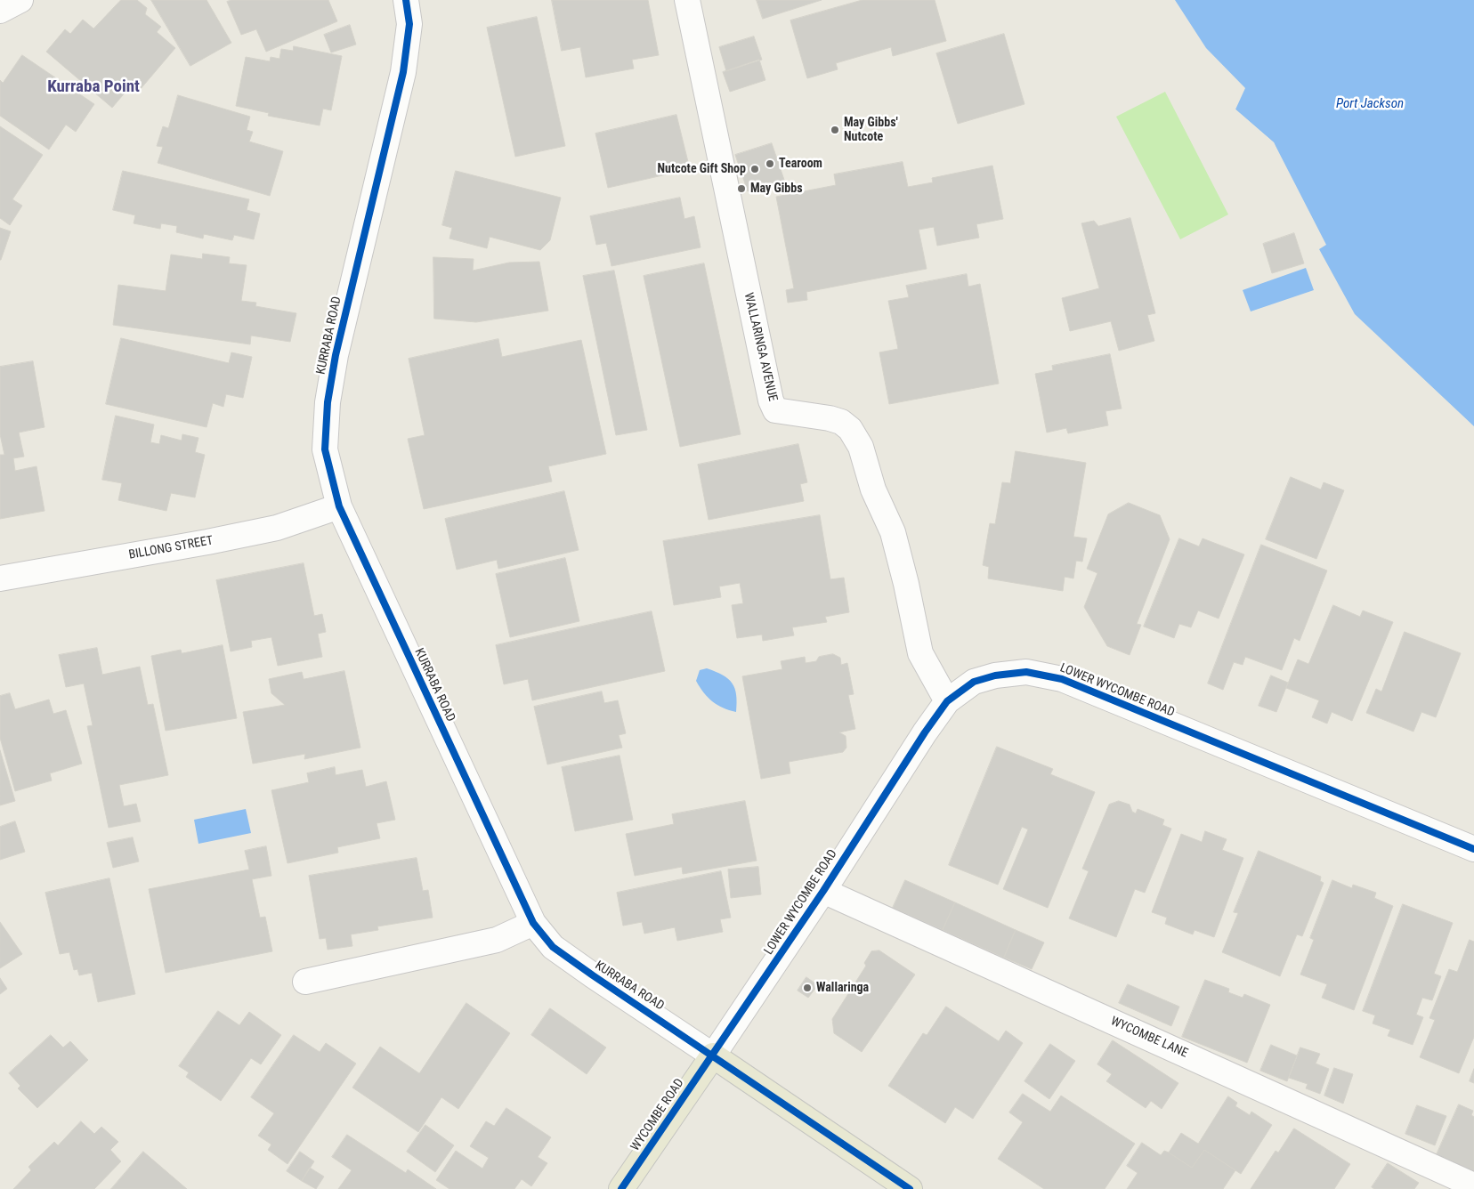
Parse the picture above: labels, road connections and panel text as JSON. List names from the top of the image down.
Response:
{
  "streets": {
    "main road": ["KURRABA ROAD", "WYCOMBE ROAD"],
    "street": [
      "WALLARINGA AVENUE",
      "BILLONG STREET",
      "LOWER WYCOMBE ROAD",
      "WYCOMBE LANE"
    ]
  },
  "crossings": [
    ["KURRABA ROAD", "BILLONG STREET"],
    ["KURRABA ROAD", "LOWER WYCOMBE ROAD"],
    ["KURRABA ROAD", "WYCOMBE ROAD"],
    ["WALLARINGA AVENUE", "LOWER WYCOMBE ROAD"],
    ["LOWER WYCOMBE ROAD", "WYCOMBE LANE"],
    ["LOWER WYCOMBE ROAD", "WYCOMBE ROAD"]
  ],
  "districts": ["Kurraba Point"],
  "water": ["Port Jackson"],
  "places": [
    "May Gibbs' Nutcote",
    "Tearoom",
    "Nutcote Gift Shop",
    "May Gibbs",
    "Wallaringa"
  ]
}
